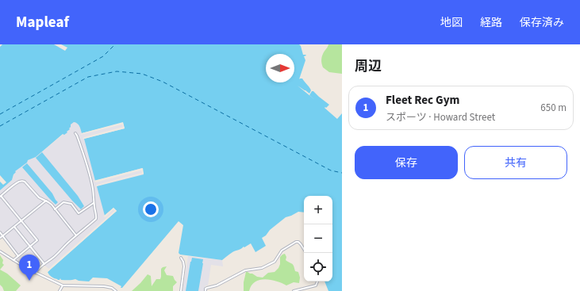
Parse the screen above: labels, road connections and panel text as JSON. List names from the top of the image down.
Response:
{
  "north": "right",
  "page": {
    "header": "Mapleaf",
    "nav": ["地図", "経路", "保存済み"],
    "heading": "周辺",
    "list": [
      {
        "mark": "1",
        "name": "Fleet Rec Gym",
        "note": "スポーツ · Howard Street",
        "value": "650 m"
      }
    ],
    "buttons": ["保存", "共有"],
    "map_buttons": ["+", "−"],
    "pins": "1"
  }
}
